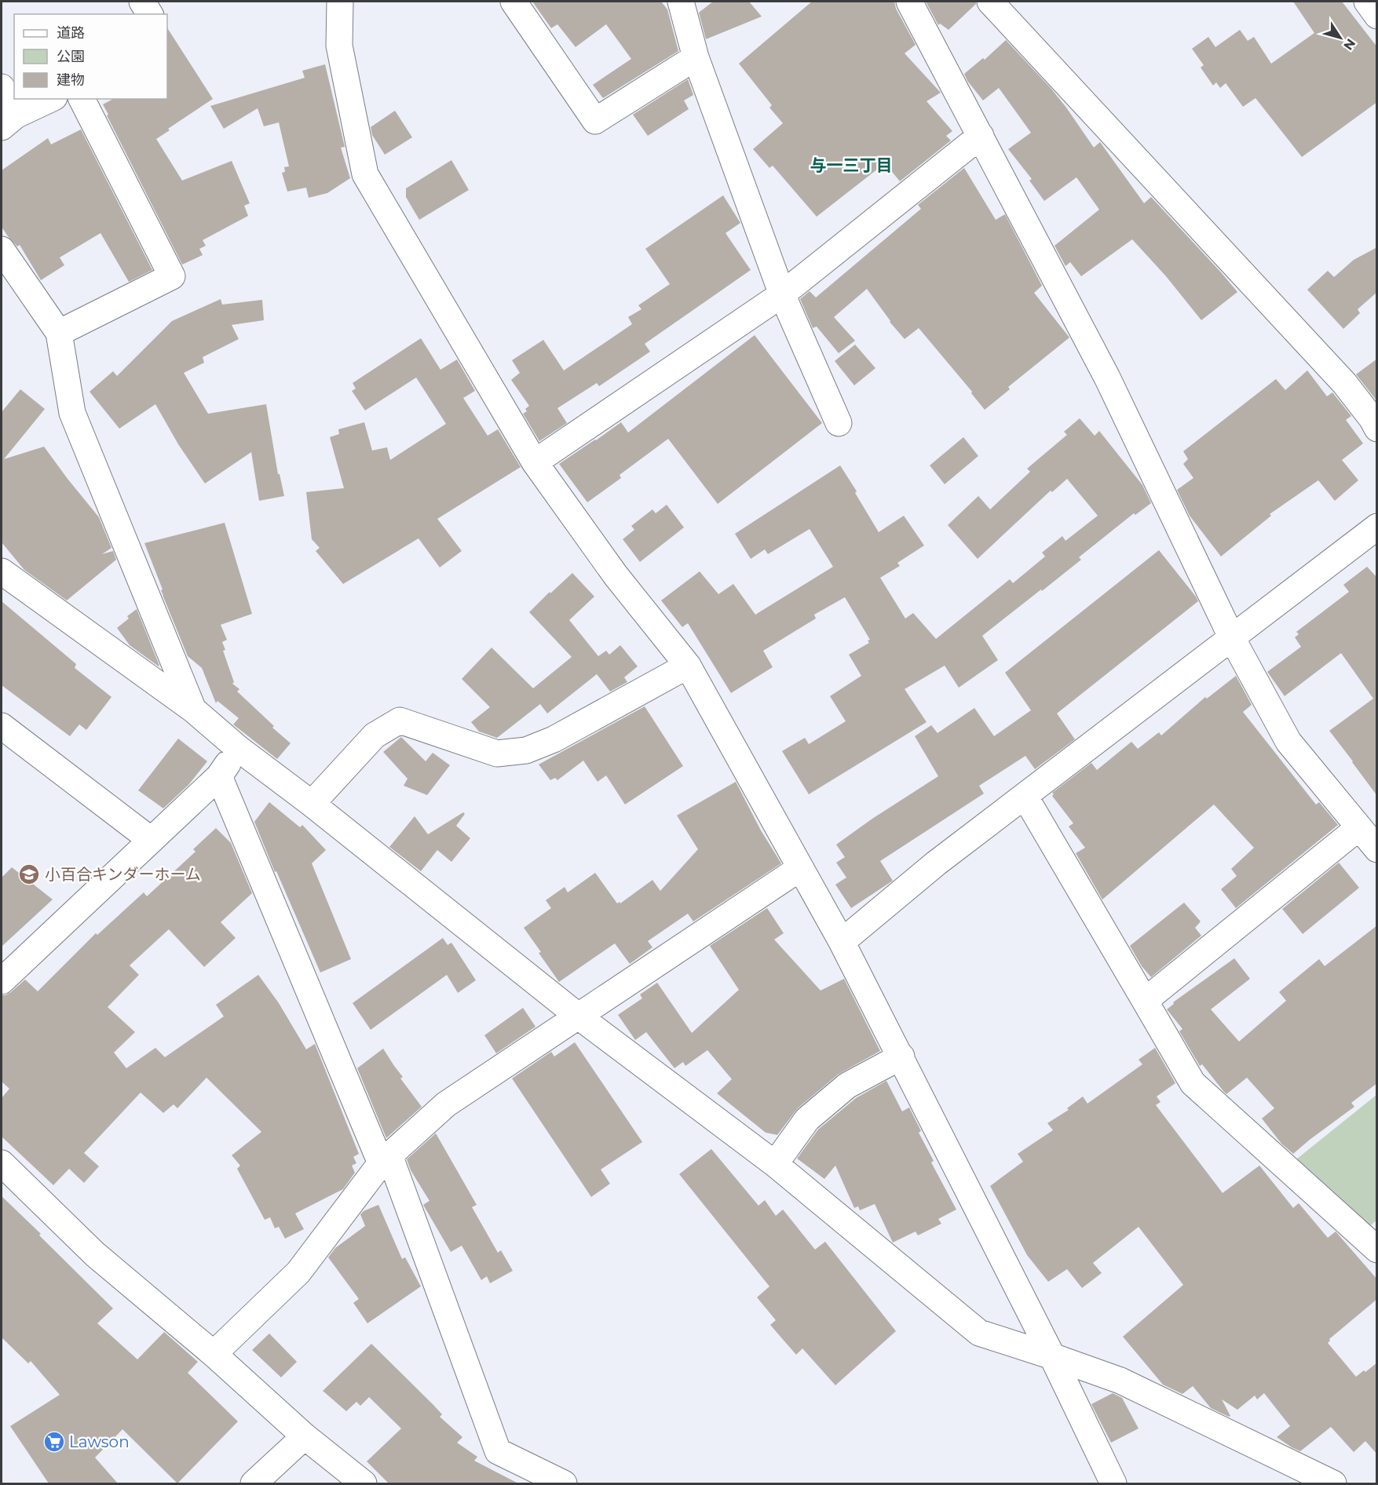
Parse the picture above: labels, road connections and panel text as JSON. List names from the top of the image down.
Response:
{
  "districts": ["与一三丁目"],
  "places": {
    "school or university": ["小百合キンダーホーム"],
    "supermarket": ["Lawson"]
  },
  "legend": ["道路", "公園", "建物"],
  "north": "bottom right"
}
